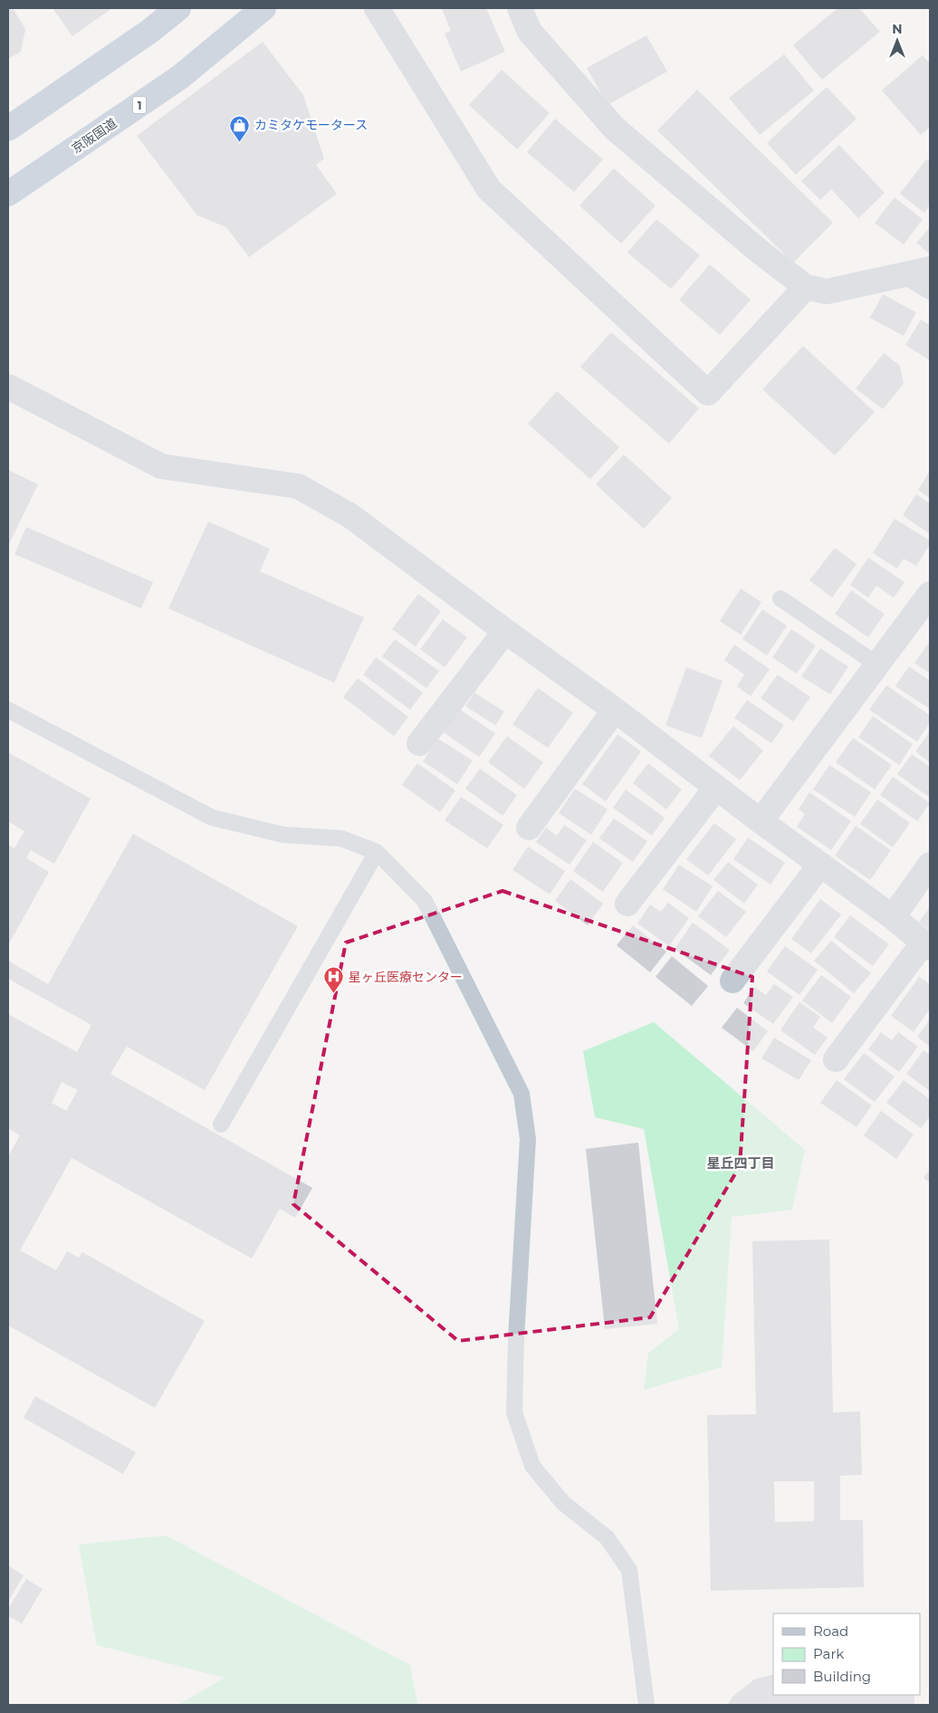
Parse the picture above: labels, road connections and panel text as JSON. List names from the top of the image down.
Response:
{
  "streets": {
    "highway": ["1", "京阪国道"]
  },
  "districts": ["星丘四丁目"],
  "places": {
    "shop": ["カミタケモータース"],
    "hospital": ["星ヶ丘医療センター"]
  },
  "legend": ["Road", "Park", "Building"],
  "north": "top"
}
